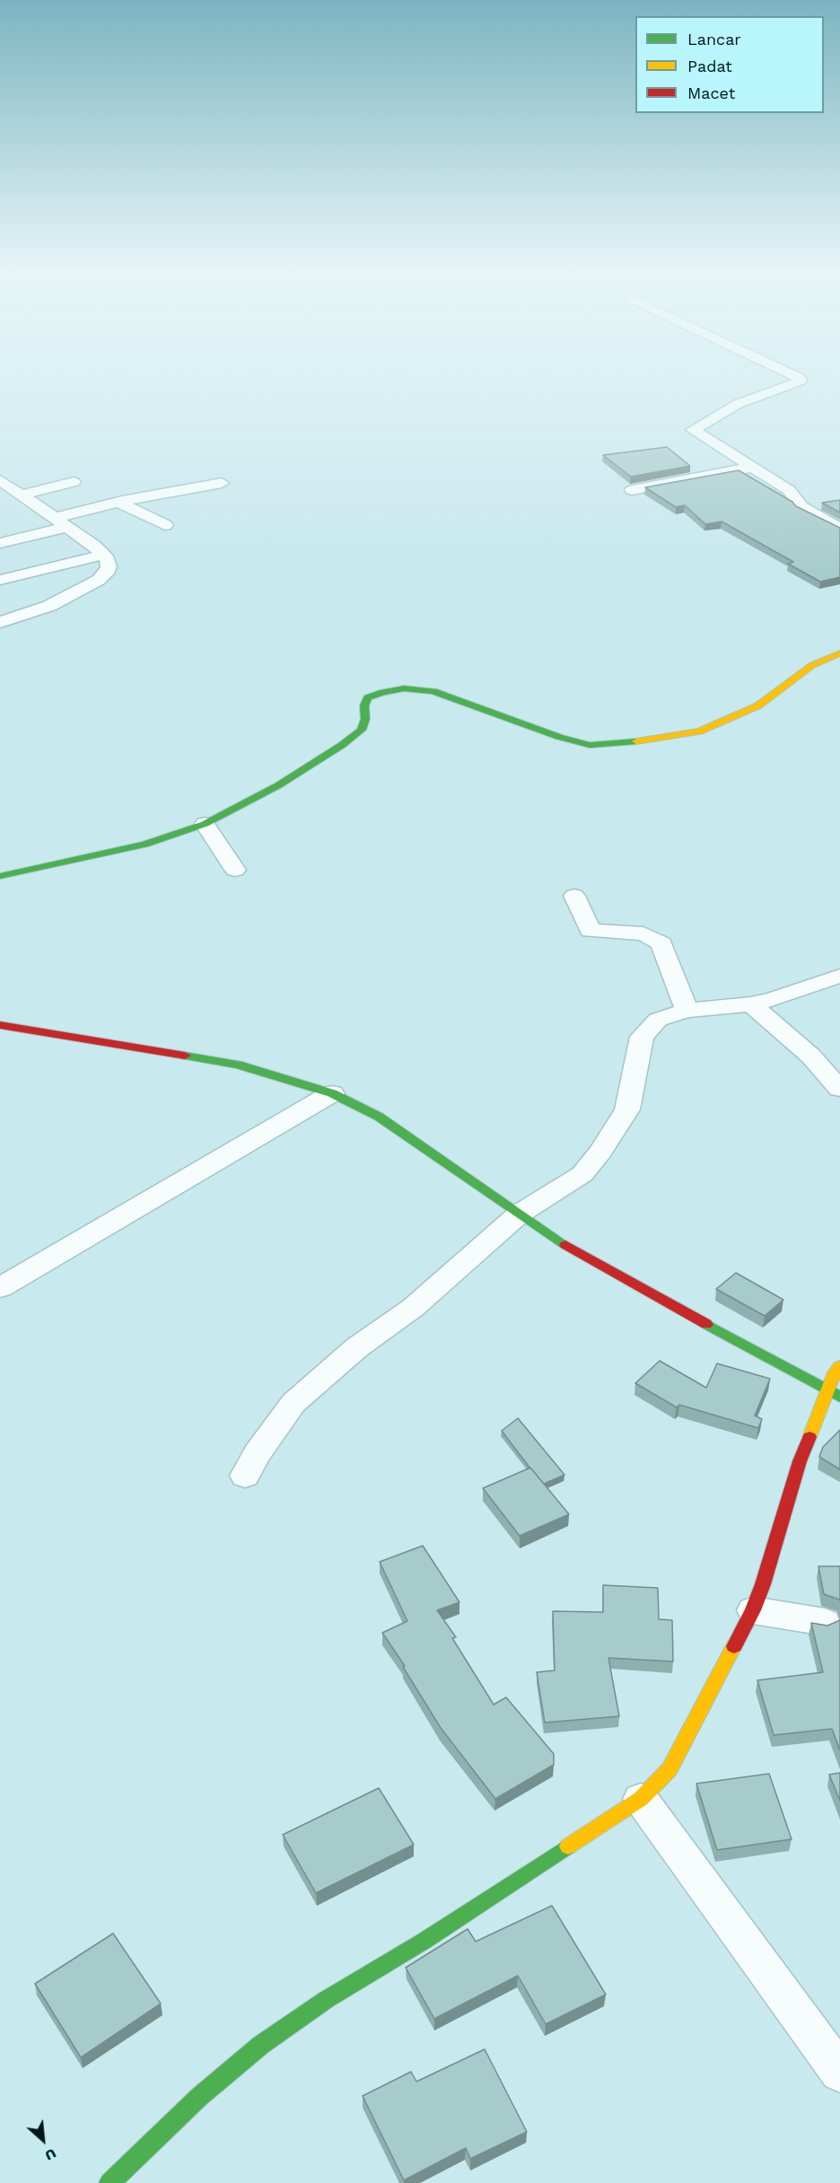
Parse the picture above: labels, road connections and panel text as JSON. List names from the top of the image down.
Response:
{
  "legend": ["Lancar", "Padat", "Macet"],
  "north": "bottom right"
}
